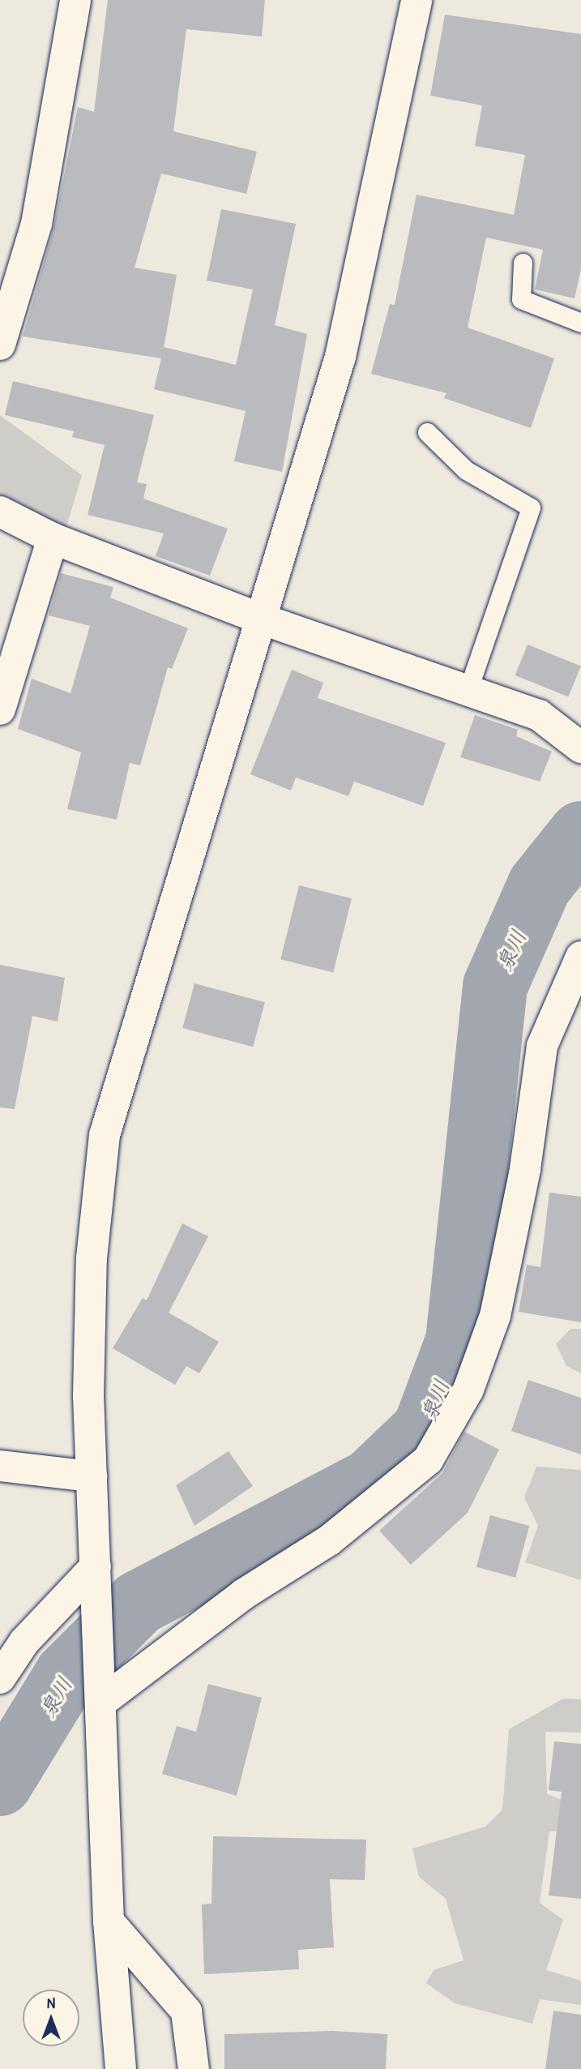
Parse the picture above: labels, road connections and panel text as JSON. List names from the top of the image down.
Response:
{
  "water": ["泉川"],
  "north": "top"
}
